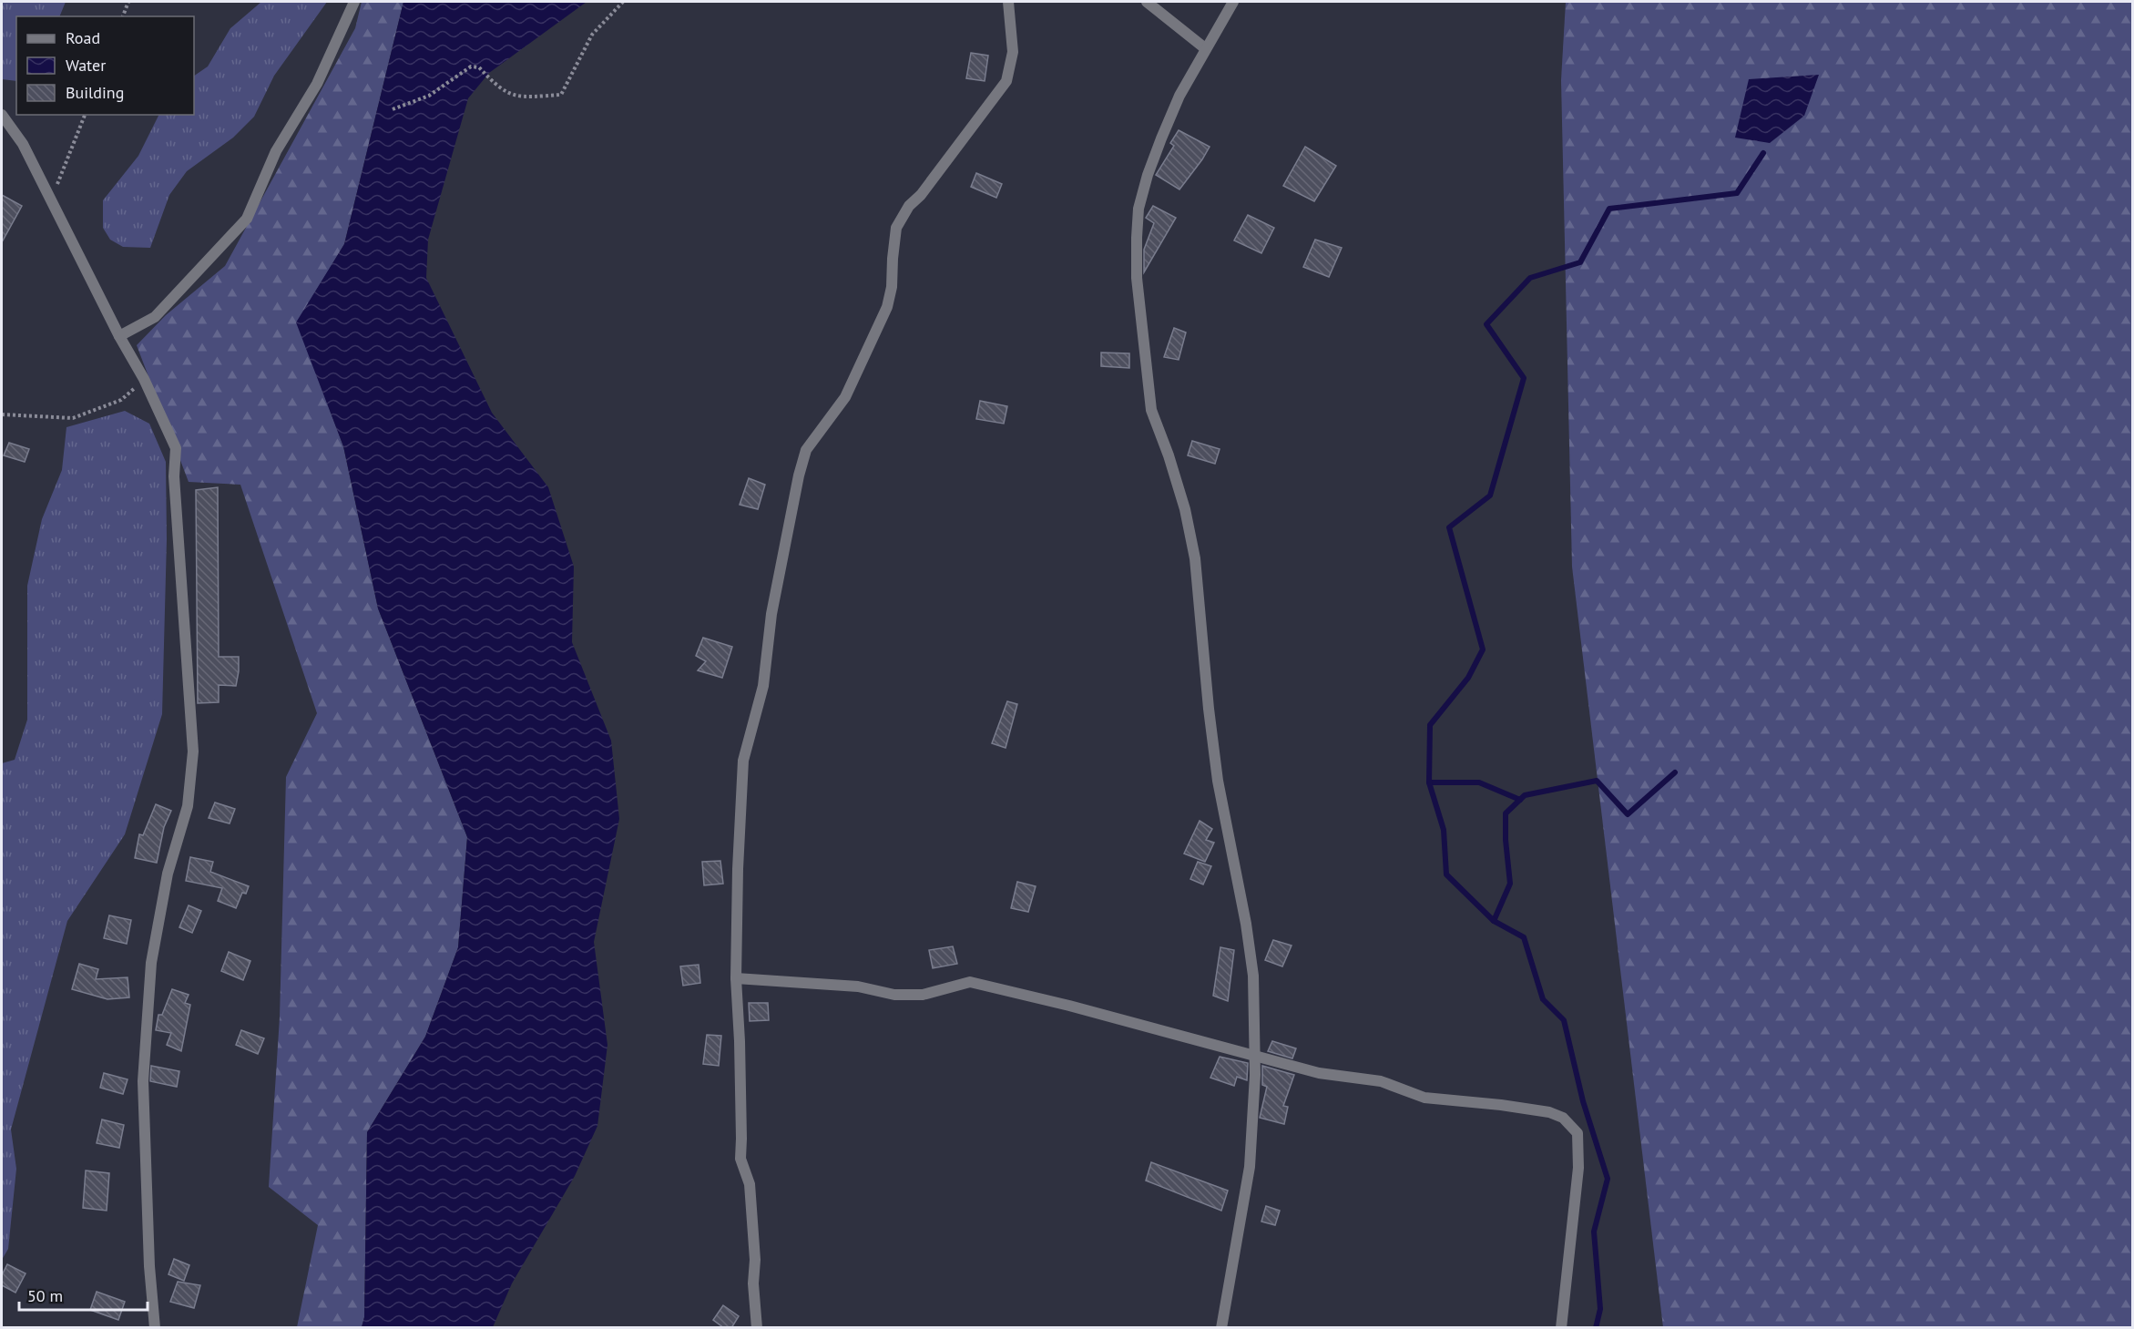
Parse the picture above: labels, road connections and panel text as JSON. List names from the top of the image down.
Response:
{
  "legend": ["Road", "Water", "Building"],
  "scale_bar": "50 m"
}
